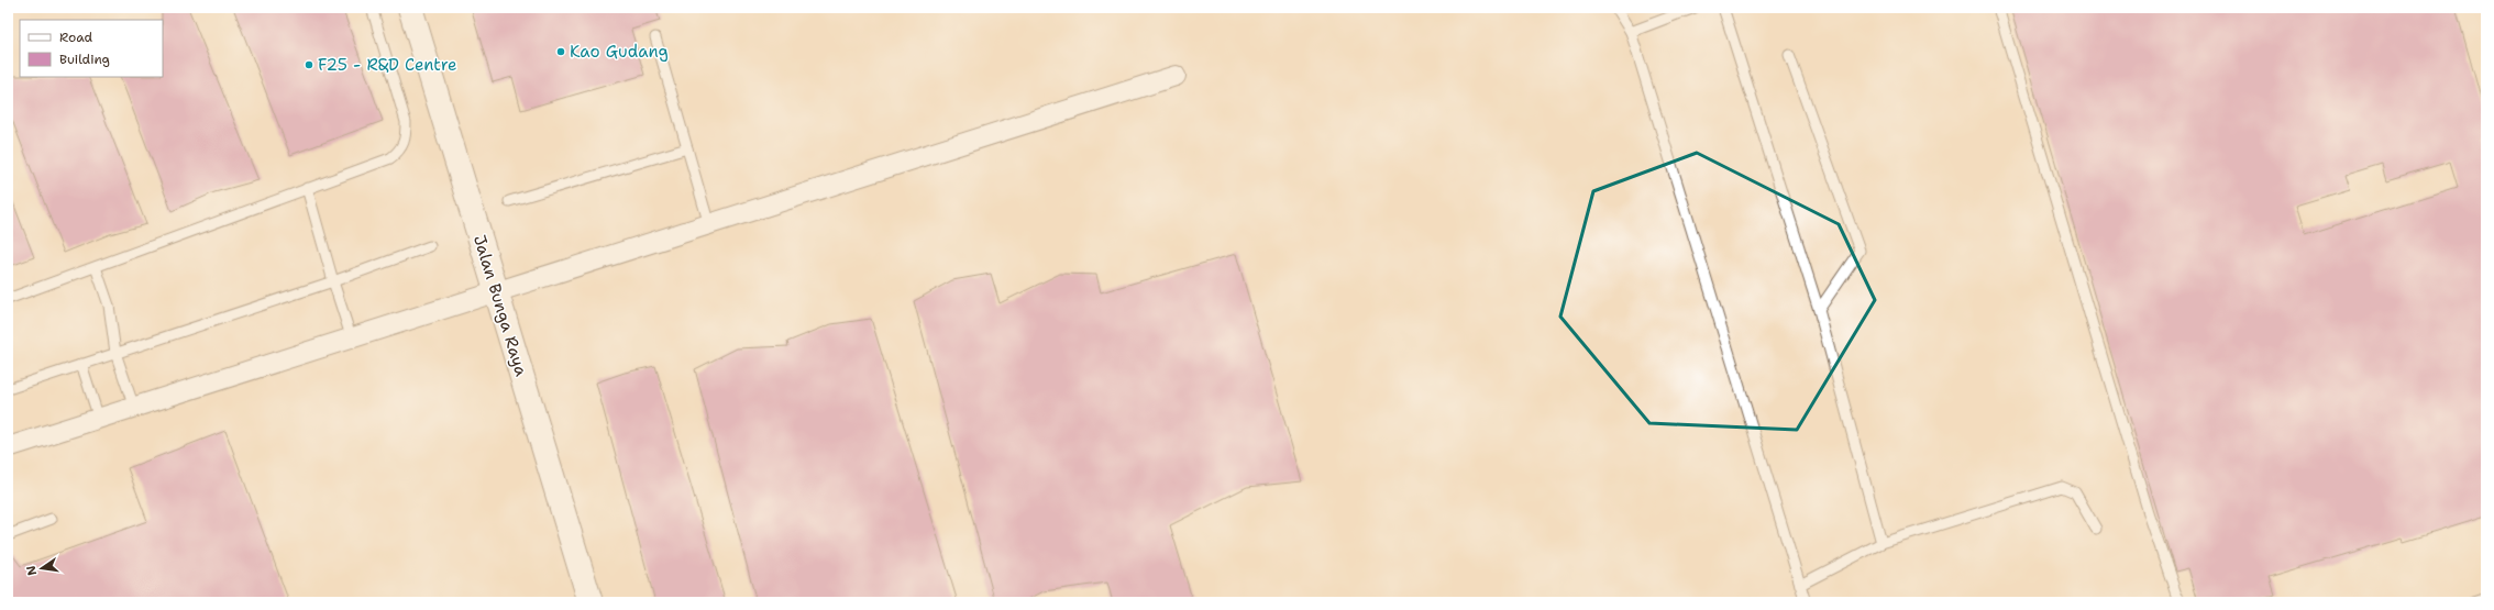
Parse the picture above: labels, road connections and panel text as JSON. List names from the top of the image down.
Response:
{
  "streets": {
    "street": ["Jalan Bunga Raya"]
  },
  "places": ["Kao Gudang", "F25 - R&D Centre"],
  "legend": ["Road", "Building"],
  "north": "left"
}
